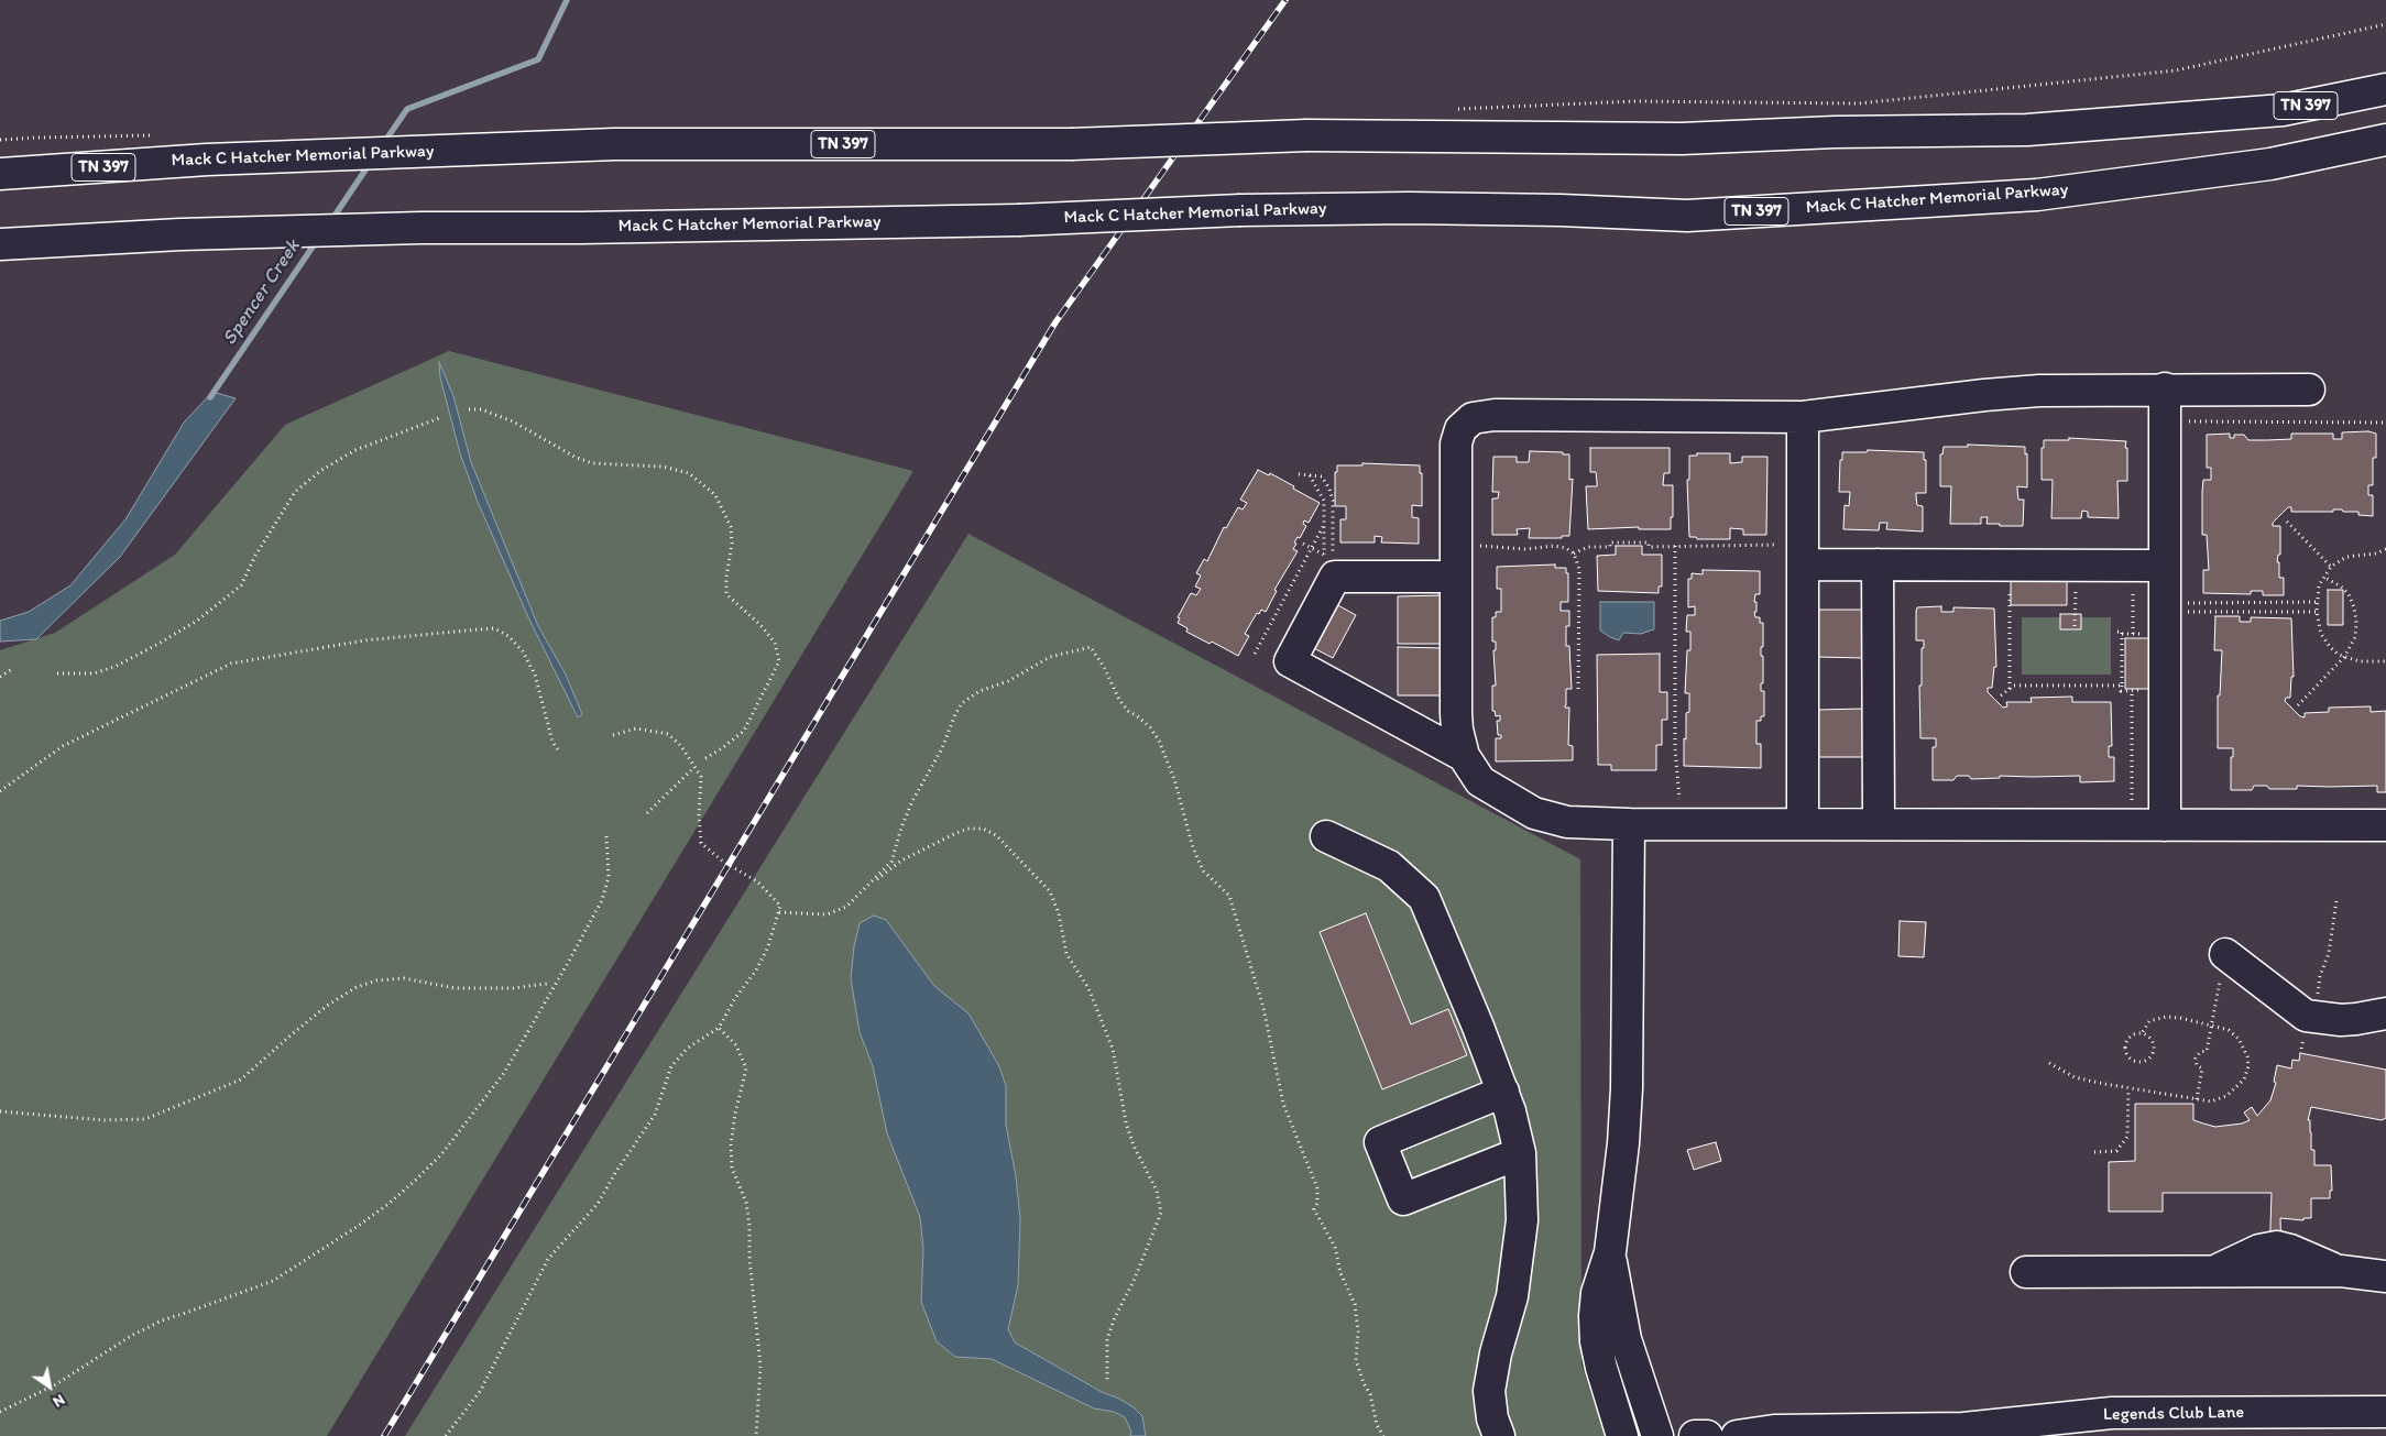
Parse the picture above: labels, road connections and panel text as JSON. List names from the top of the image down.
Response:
{
  "streets": {
    "main road": ["TN 397", "Mack C Hatcher Memorial Parkway", "Legends Club Lane"]
  },
  "water": ["Spencer Creek"],
  "north": "bottom right"
}
